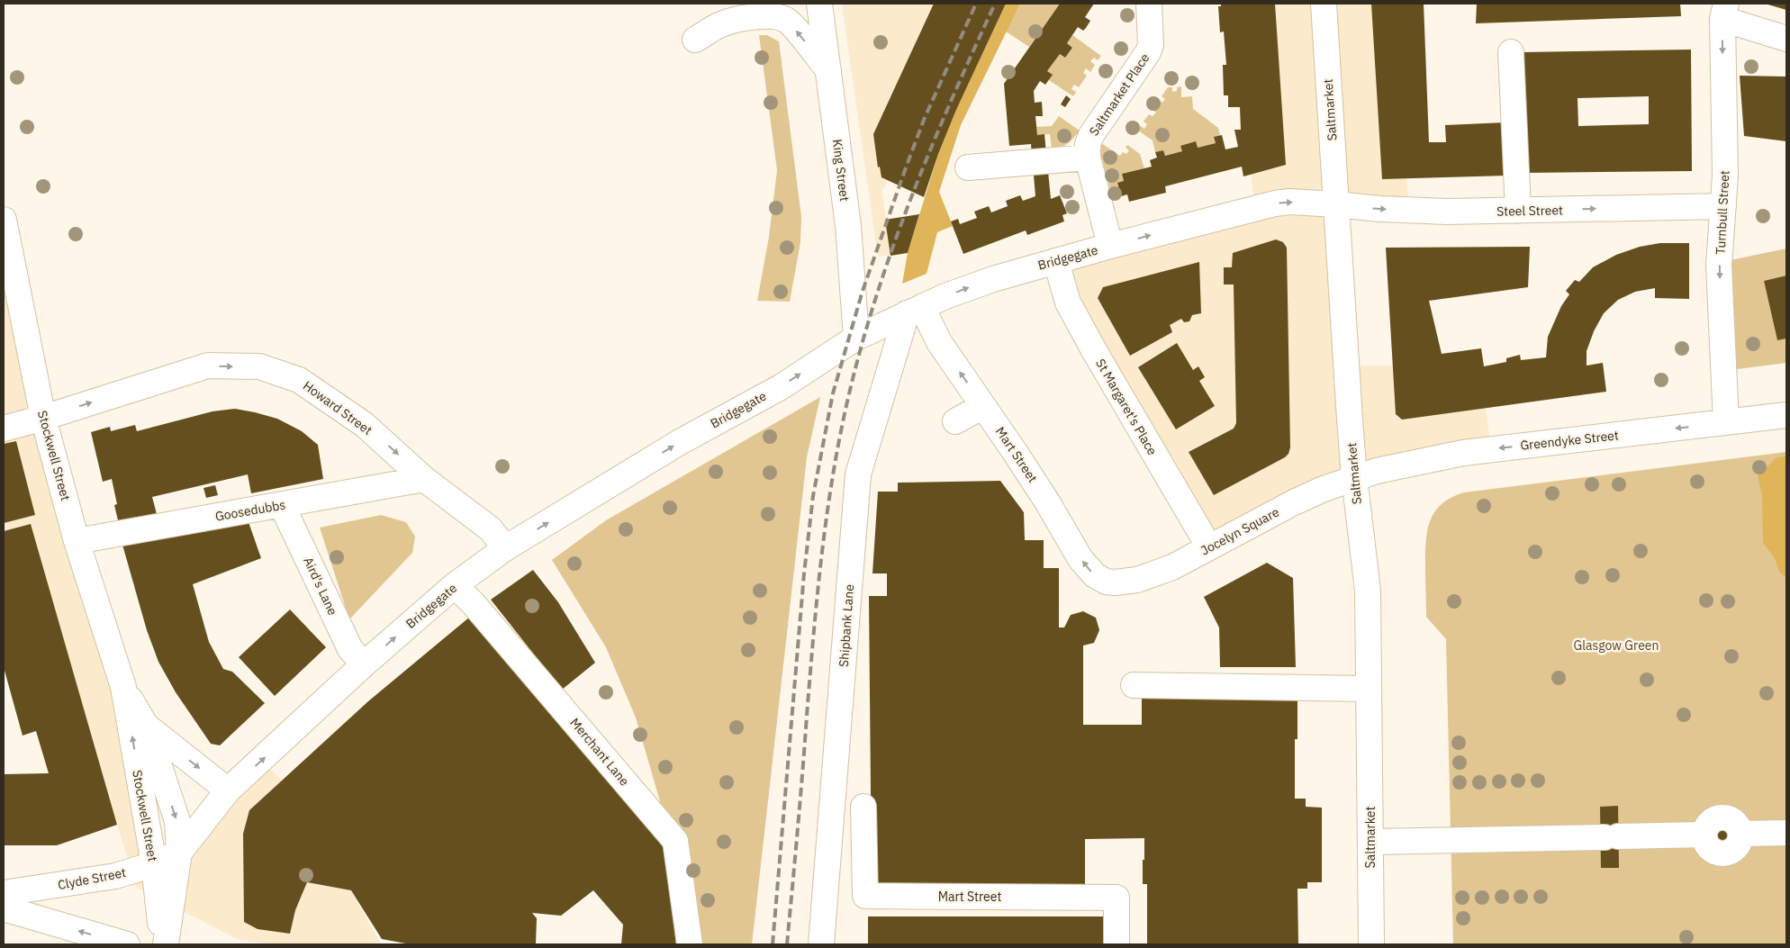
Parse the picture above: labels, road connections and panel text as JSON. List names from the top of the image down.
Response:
{
  "streets": {
    "street": [
      "Saltmarket Place",
      "Saltmarket",
      "King Street",
      "Steel Street",
      "Turnbull Street",
      "Bridgegate",
      "St Margaret's Place",
      "Howard Street",
      "Greendyke Street",
      "Mart Street",
      "Stockwell Street",
      "Goosedubbs",
      "Jocelyn Square",
      "Aird's Lane",
      "Shipbank Lane",
      "Merchant Lane",
      "Clyde Street"
    ]
  },
  "crossings": [
    ["Saltmarket Place", "Bridgegate"],
    ["Saltmarket", "Steel Street"],
    ["Saltmarket", "Bridgegate"],
    ["Saltmarket", "Greendyke Street"],
    ["Saltmarket", "Jocelyn Square"],
    ["King Street", "Bridgegate"],
    ["Steel Street", "Turnbull Street"],
    ["Steel Street", "Bridgegate"],
    ["Turnbull Street", "Greendyke Street"],
    ["Bridgegate", "St Margaret's Place"],
    ["Bridgegate", "Howard Street"],
    ["Bridgegate", "Mart Street"],
    ["Bridgegate", "Stockwell Street"],
    ["Bridgegate", "Aird's Lane"],
    ["Bridgegate", "Shipbank Lane"],
    ["Bridgegate", "Merchant Lane"],
    ["Bridgegate", "Clyde Street"],
    ["St Margaret's Place", "Jocelyn Square"],
    ["Howard Street", "Stockwell Street"],
    ["Howard Street", "Goosedubbs"],
    ["Greendyke Street", "Jocelyn Square"],
    ["Mart Street", "Jocelyn Square"],
    ["Mart Street", "Shipbank Lane"],
    ["Stockwell Street", "Goosedubbs"],
    ["Stockwell Street", "Clyde Street"],
    ["Goosedubbs", "Aird's Lane"]
  ],
  "one_way": [
    "Steel Street",
    "Bridgegate",
    "Howard Street",
    "Greendyke Street",
    "Mart Street"
  ],
  "parks": ["Glasgow Green"]
}
